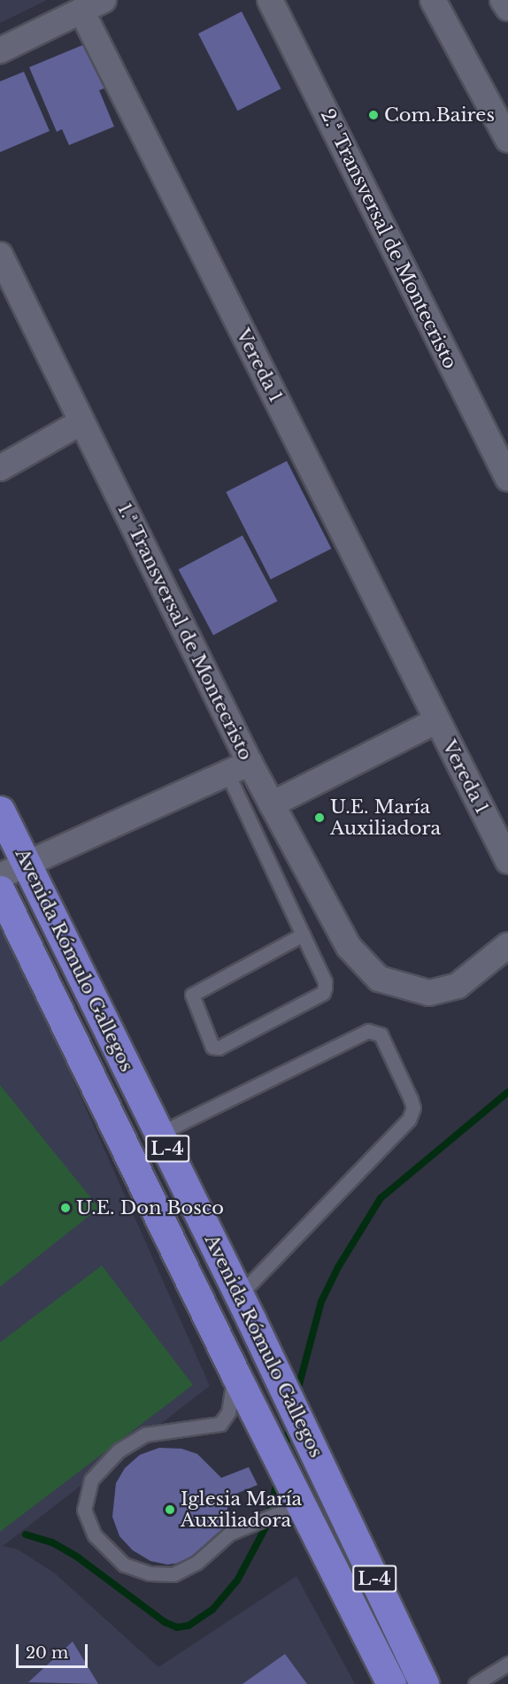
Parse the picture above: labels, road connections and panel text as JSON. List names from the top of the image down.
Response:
{
  "streets": {
    "main road": ["Avenida Rómulo Gallegos", "L-4"],
    "street": ["2.ª Transversal de Montecristo", "Vereda 1", "1.ª Transversal de Montecristo"]
  },
  "crossings": [
    ["Vereda 1", "1.ª Transversal de Montecristo"]
  ],
  "places": [
    "Com.Baires",
    "U.E. María Auxiliadora",
    "U.E. Don Bosco",
    "Iglesia María Auxiliadora"
  ],
  "scale_bar": "20 m"
}
